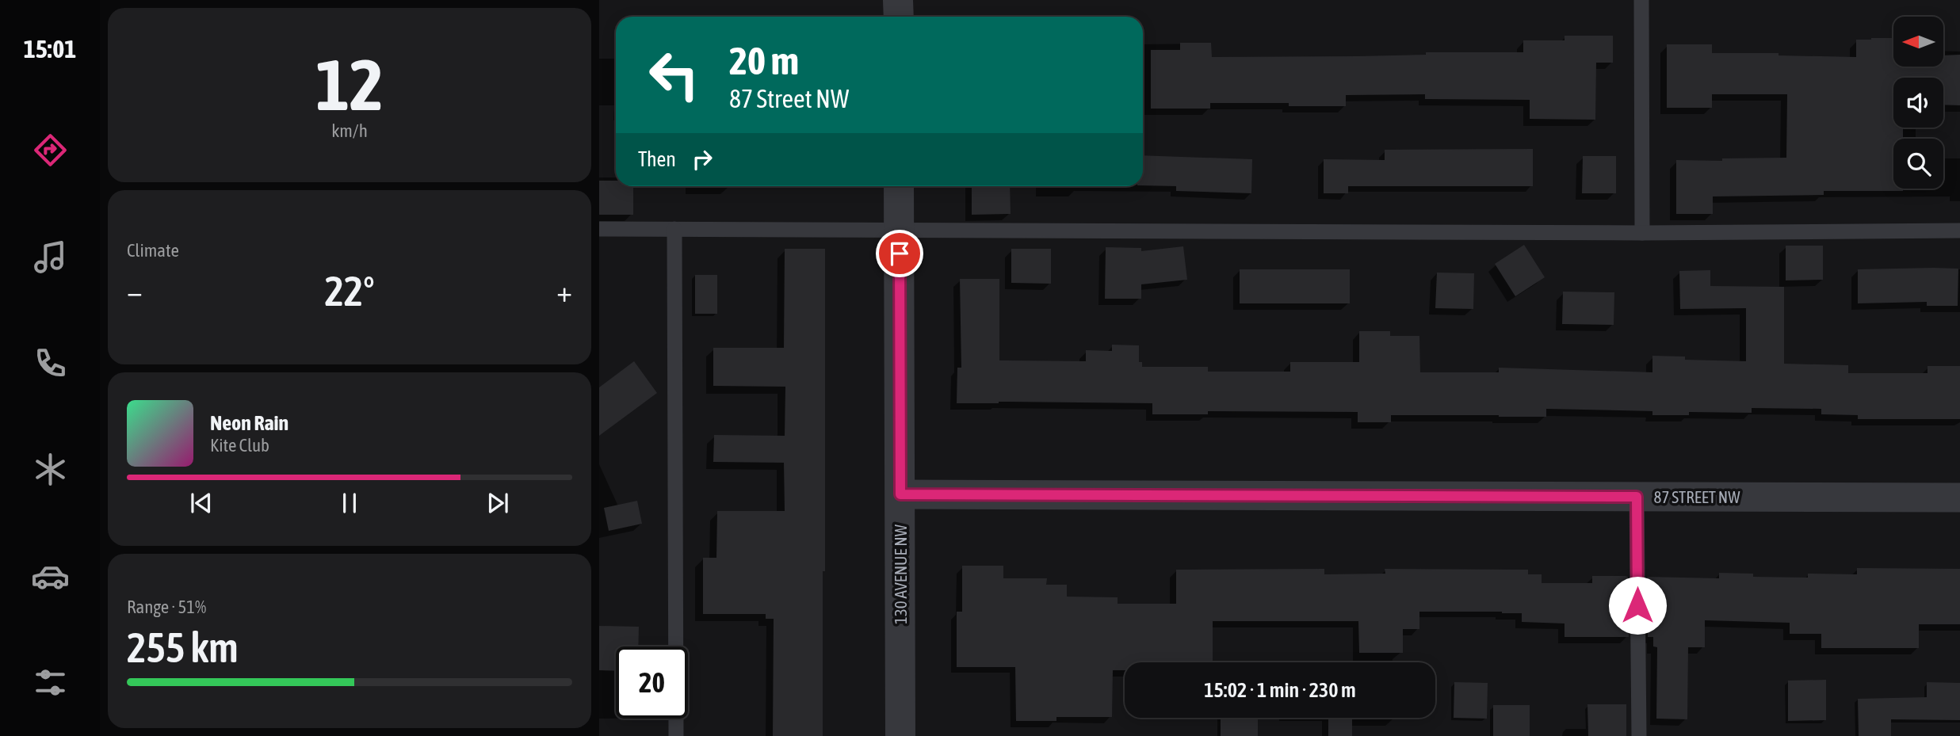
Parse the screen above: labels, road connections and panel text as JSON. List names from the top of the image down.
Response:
{
  "streets": {
    "street": ["87 STREET NW", "130 AVENUE NW"]
  },
  "crossings": [
    ["87 STREET NW", "130 AVENUE NW"]
  ],
  "north": "left",
  "page": {
    "tabs": "15:01",
    "tile": [
      ["12", "km/h"],
      "Climate",
      ["Range · 51%", "255 km"]
    ],
    "turn": ["20 m", "87 Street NW"],
    "then": "Then",
    "heat": ["−", "22°", "+"],
    "song": ["Neon Rain", "Kite Club"],
    "limit": "20",
    "trip": "15:02 · 1 min · 230 m"
  }
}
